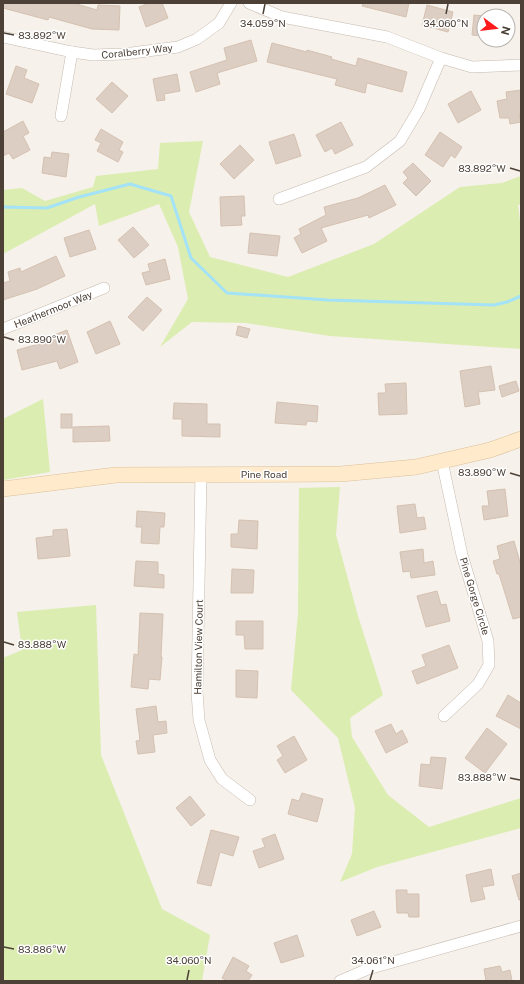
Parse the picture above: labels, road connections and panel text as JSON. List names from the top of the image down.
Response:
{
  "streets": {
    "street": [
      "Coralberry Way",
      "Heathermoor Way",
      "Pine Road",
      "Pine Gorge Circle",
      "Hamilton View Court"
    ]
  },
  "crossings": [
    ["Pine Road", "Pine Gorge Circle"],
    ["Pine Road", "Hamilton View Court"]
  ],
  "north": "right",
  "coordinates": [
    "34.059°N",
    "34.060°N",
    "83.892°W",
    "83.890°W",
    "83.888°W",
    "83.886°W",
    "34.061°N"
  ]
}
